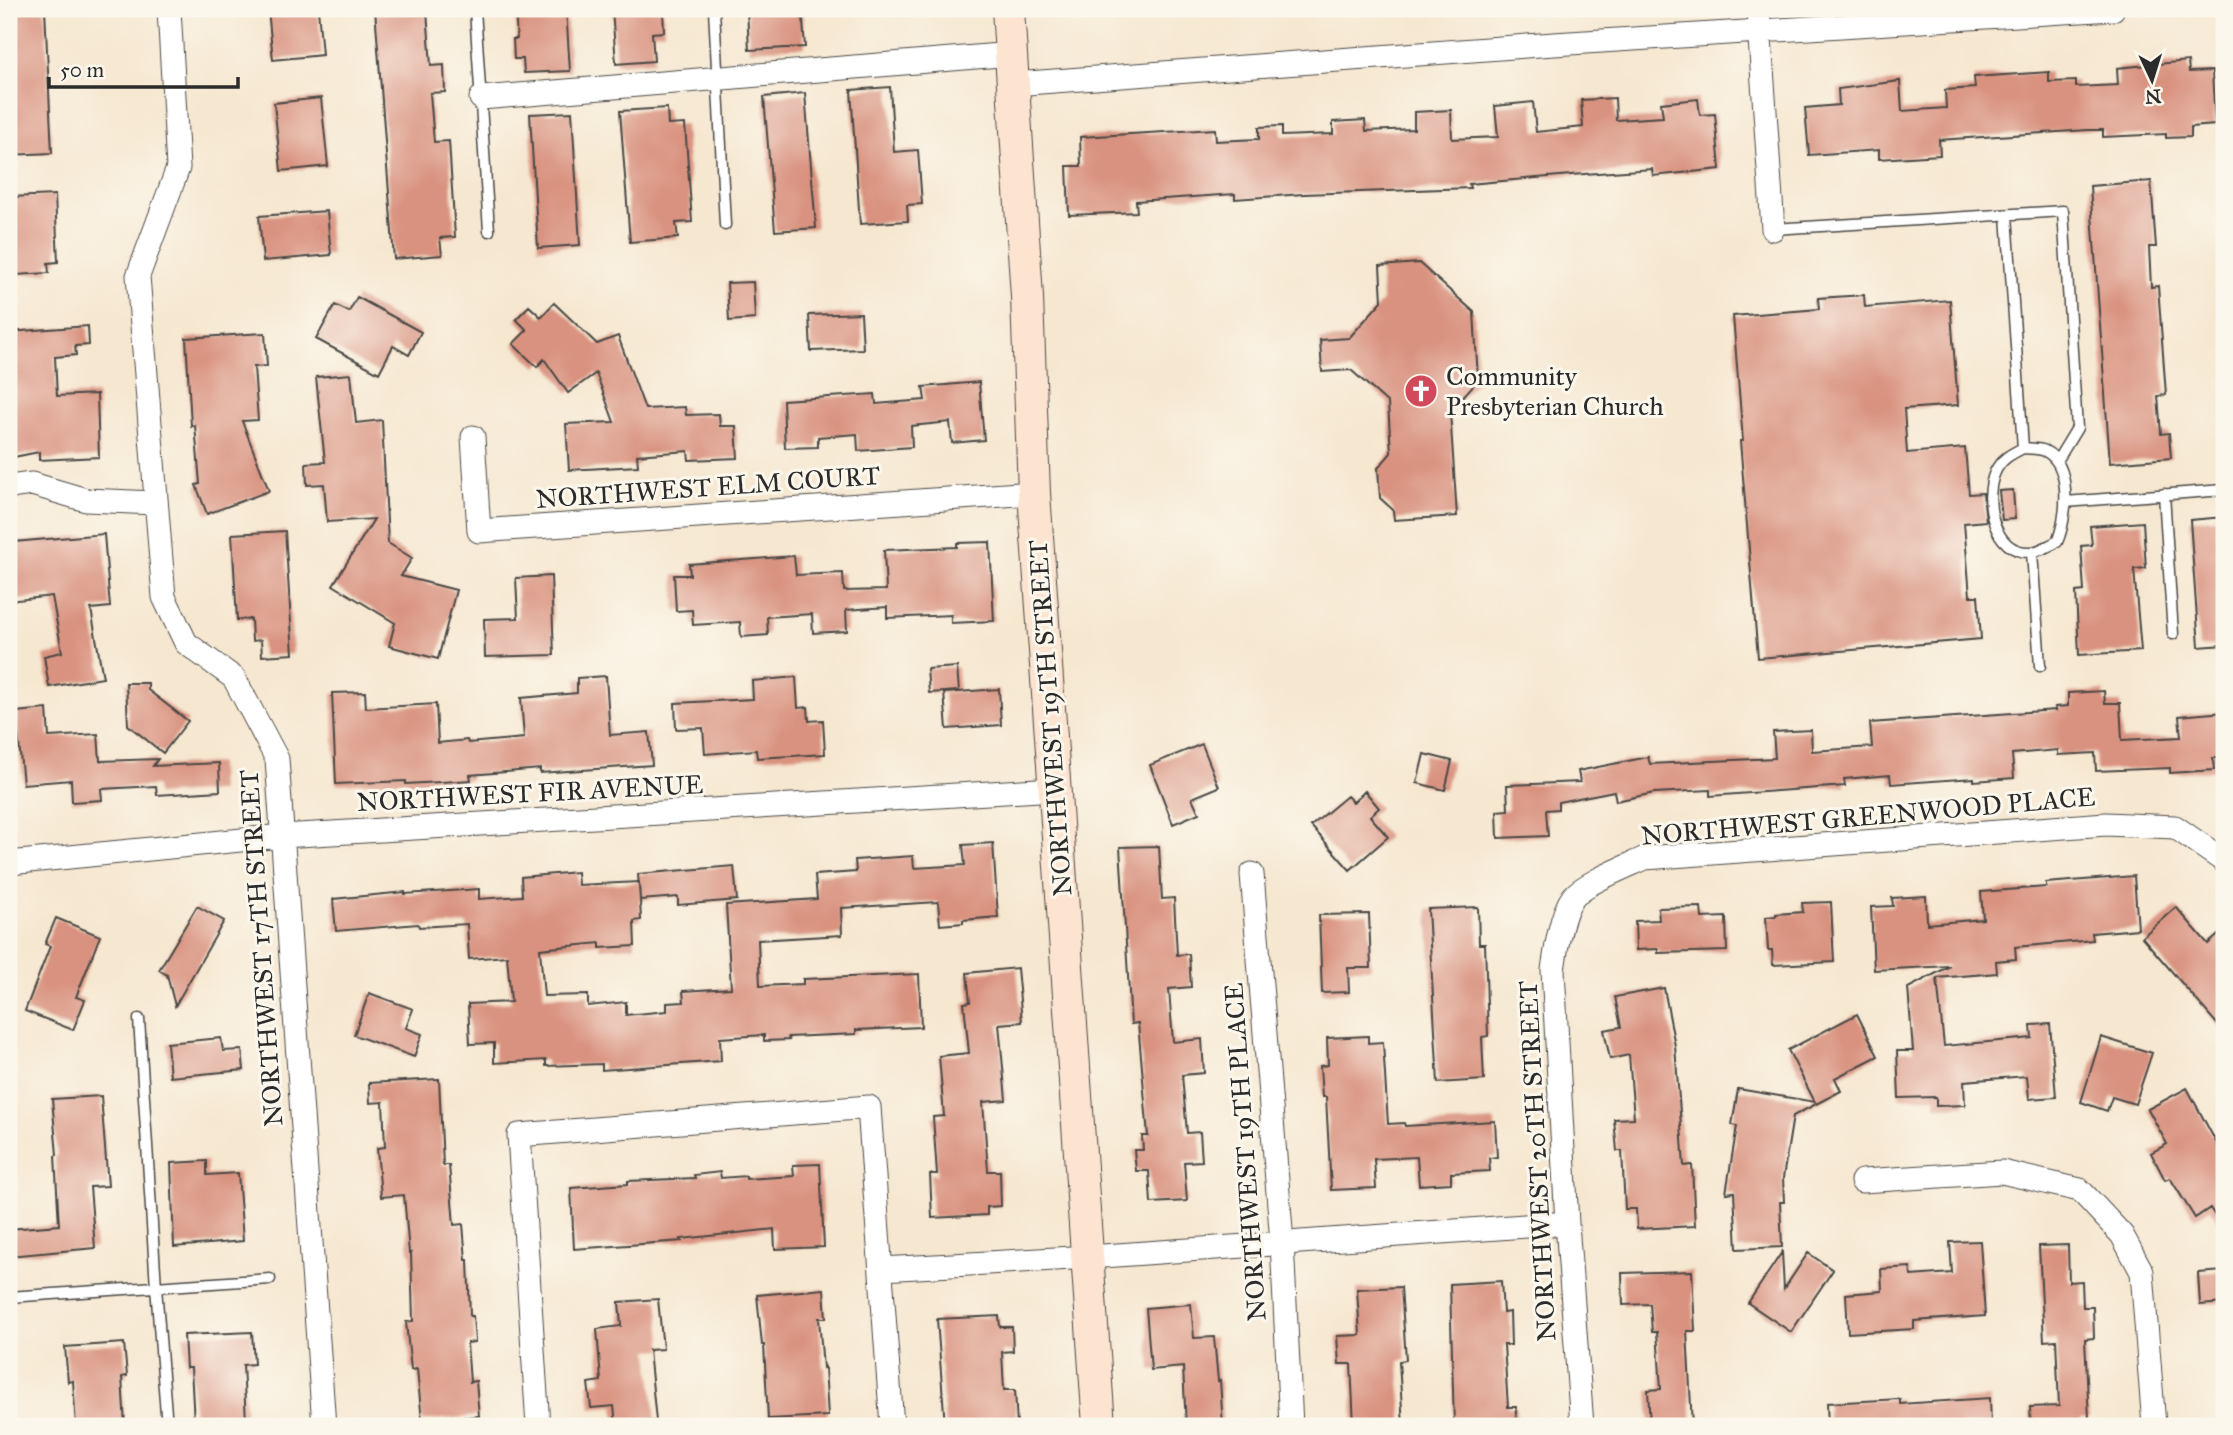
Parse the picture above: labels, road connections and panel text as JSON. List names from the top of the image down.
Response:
{
  "streets": {
    "main road": ["NORTHWEST 19TH STREET"],
    "street": [
      "NORTHWEST ELM COURT",
      "NORTHWEST FIR AVENUE",
      "NORTHWEST GREENWOOD PLACE",
      "NORTHWEST 17TH STREET",
      "NORTHWEST 19TH PLACE",
      "NORTHWEST 20TH STREET"
    ]
  },
  "crossings": [
    ["NORTHWEST ELM COURT", "NORTHWEST 19TH STREET"],
    ["NORTHWEST 19TH STREET", "NORTHWEST FIR AVENUE"],
    ["NORTHWEST FIR AVENUE", "NORTHWEST 17TH STREET"],
    ["NORTHWEST GREENWOOD PLACE", "NORTHWEST 20TH STREET"]
  ],
  "places": {
    "church": ["Community Presbyterian Church"]
  },
  "scale_bar": "50 m",
  "north": "bottom"
}
